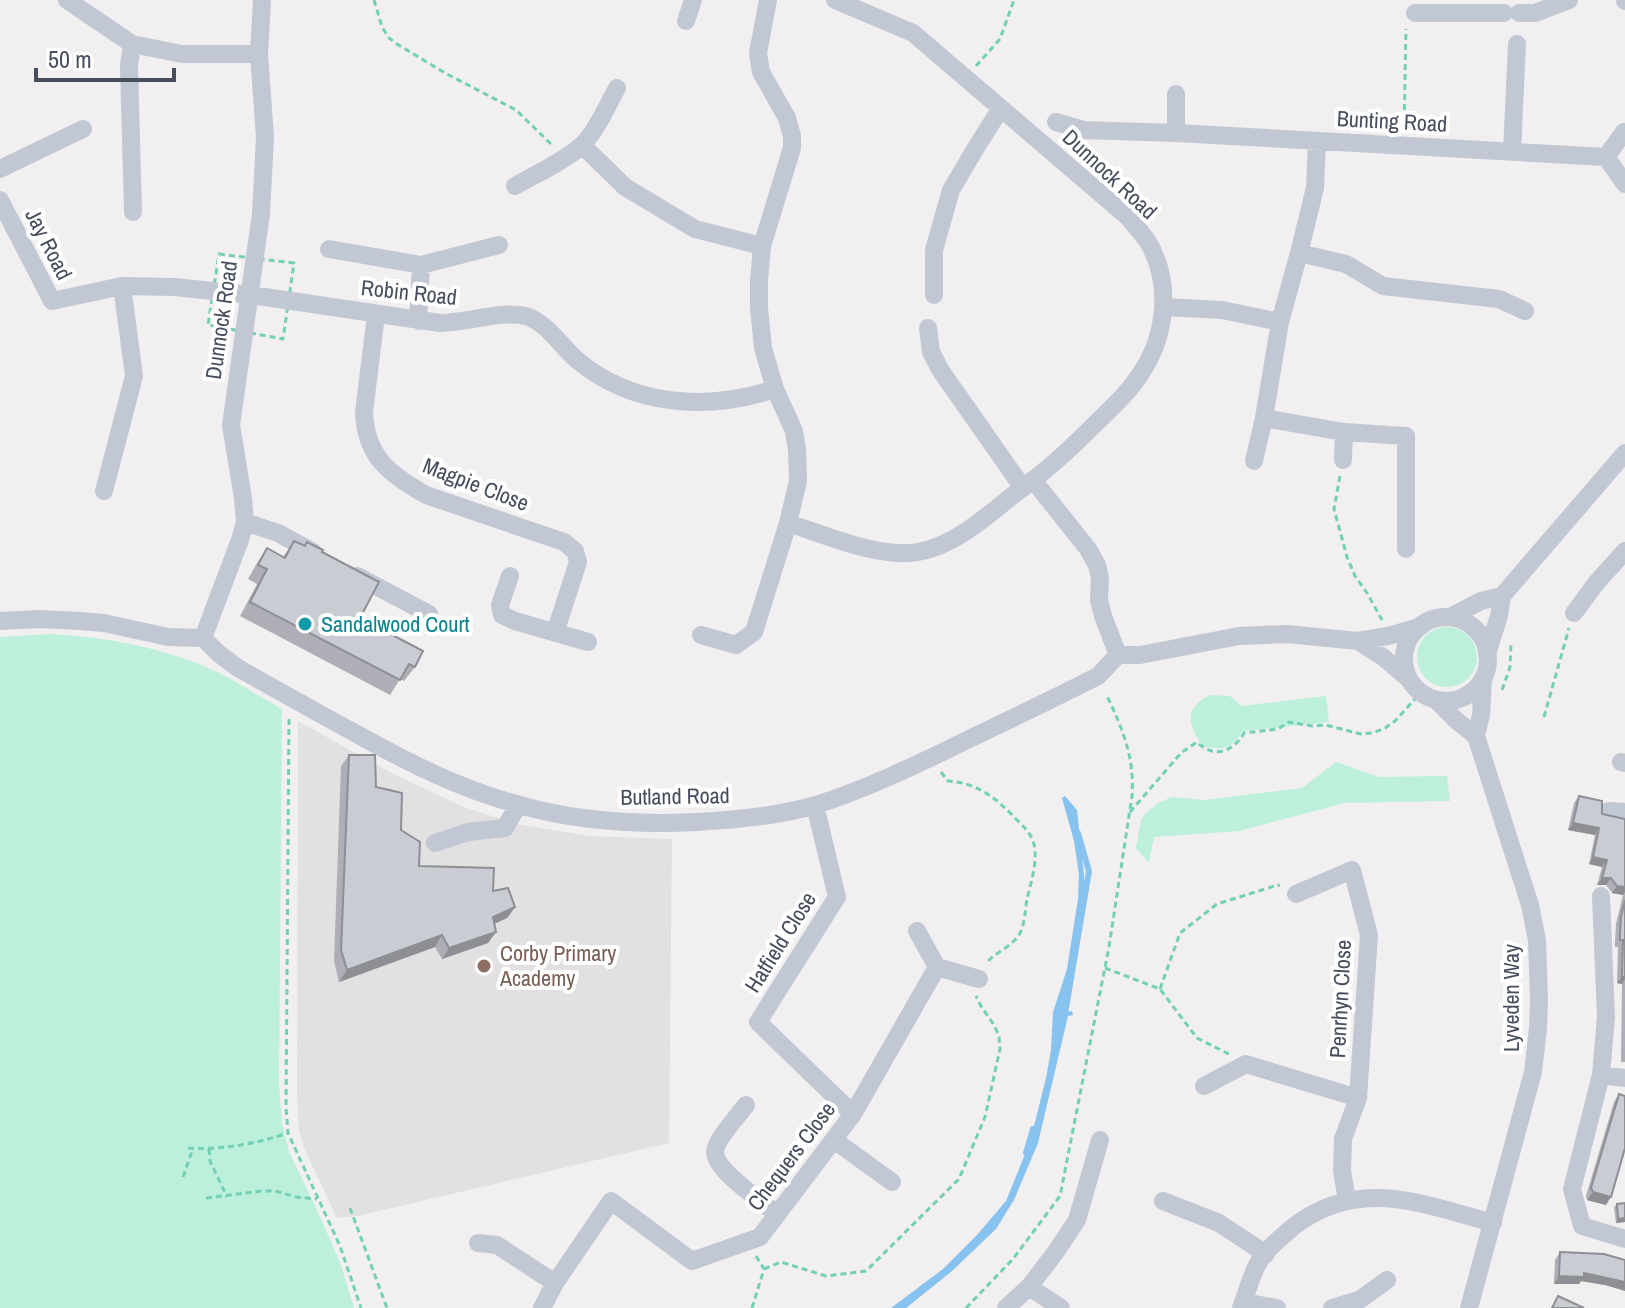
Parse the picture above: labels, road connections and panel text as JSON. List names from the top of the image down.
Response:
{
  "streets": {
    "street": [
      "Bunting Road",
      "Dunnock Road",
      "Jay Road",
      "Robin Road",
      "Magpie Close",
      "Butland Road",
      "Hatfield Close",
      "Lyveden Way",
      "Penrhyn Close",
      "Chequers Close"
    ]
  },
  "crossings": [
    ["Dunnock Road", "Jay Road"],
    ["Dunnock Road", "Robin Road"],
    ["Dunnock Road", "Butland Road"],
    ["Jay Road", "Robin Road"],
    ["Robin Road", "Magpie Close"],
    ["Butland Road", "Hatfield Close"],
    ["Hatfield Close", "Chequers Close"]
  ],
  "places": ["Sandalwood Court", "Corby Primary Academy"],
  "scale_bar": "50 m"
}
